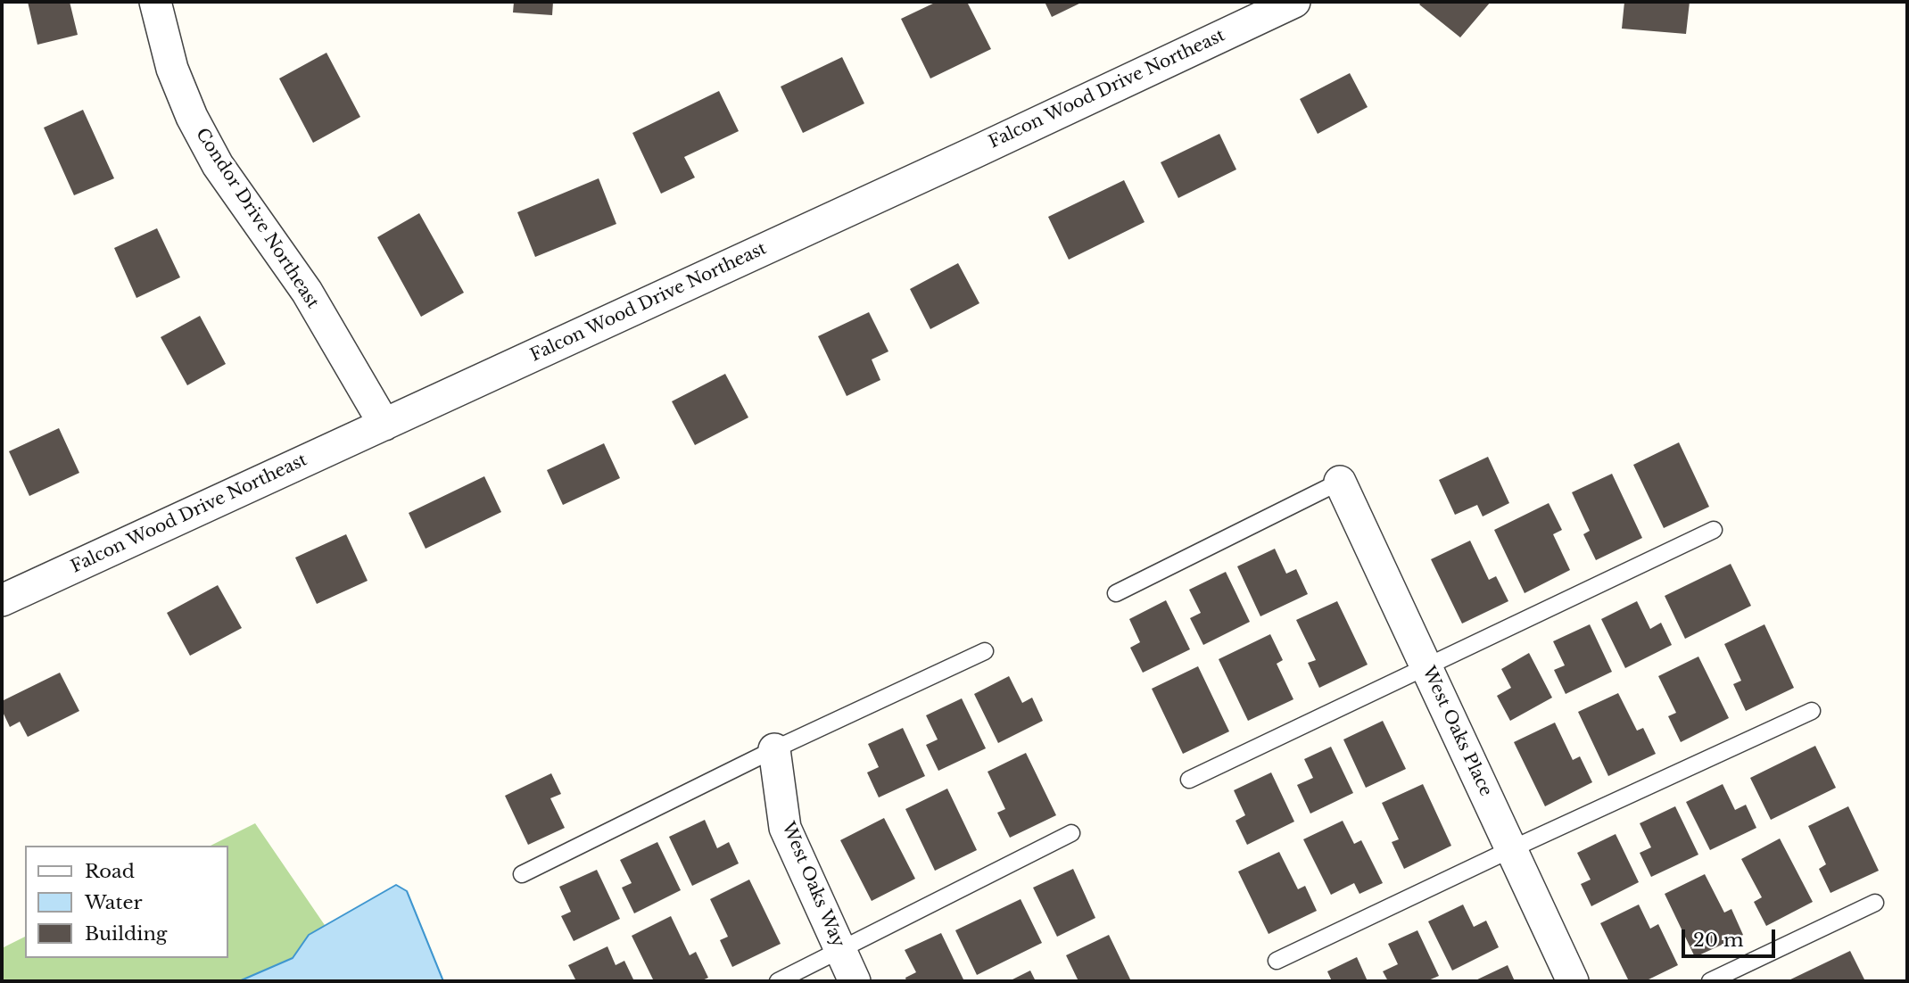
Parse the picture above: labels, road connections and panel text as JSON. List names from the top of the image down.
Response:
{
  "streets": {
    "street": [
      "Falcon Wood Drive Northeast",
      "Condor Drive Northeast",
      "West Oaks Place",
      "West Oaks Way"
    ]
  },
  "crossings": [
    ["Falcon Wood Drive Northeast", "Condor Drive Northeast"]
  ],
  "legend": ["Road", "Water", "Building"],
  "scale_bar": "20 m"
}
